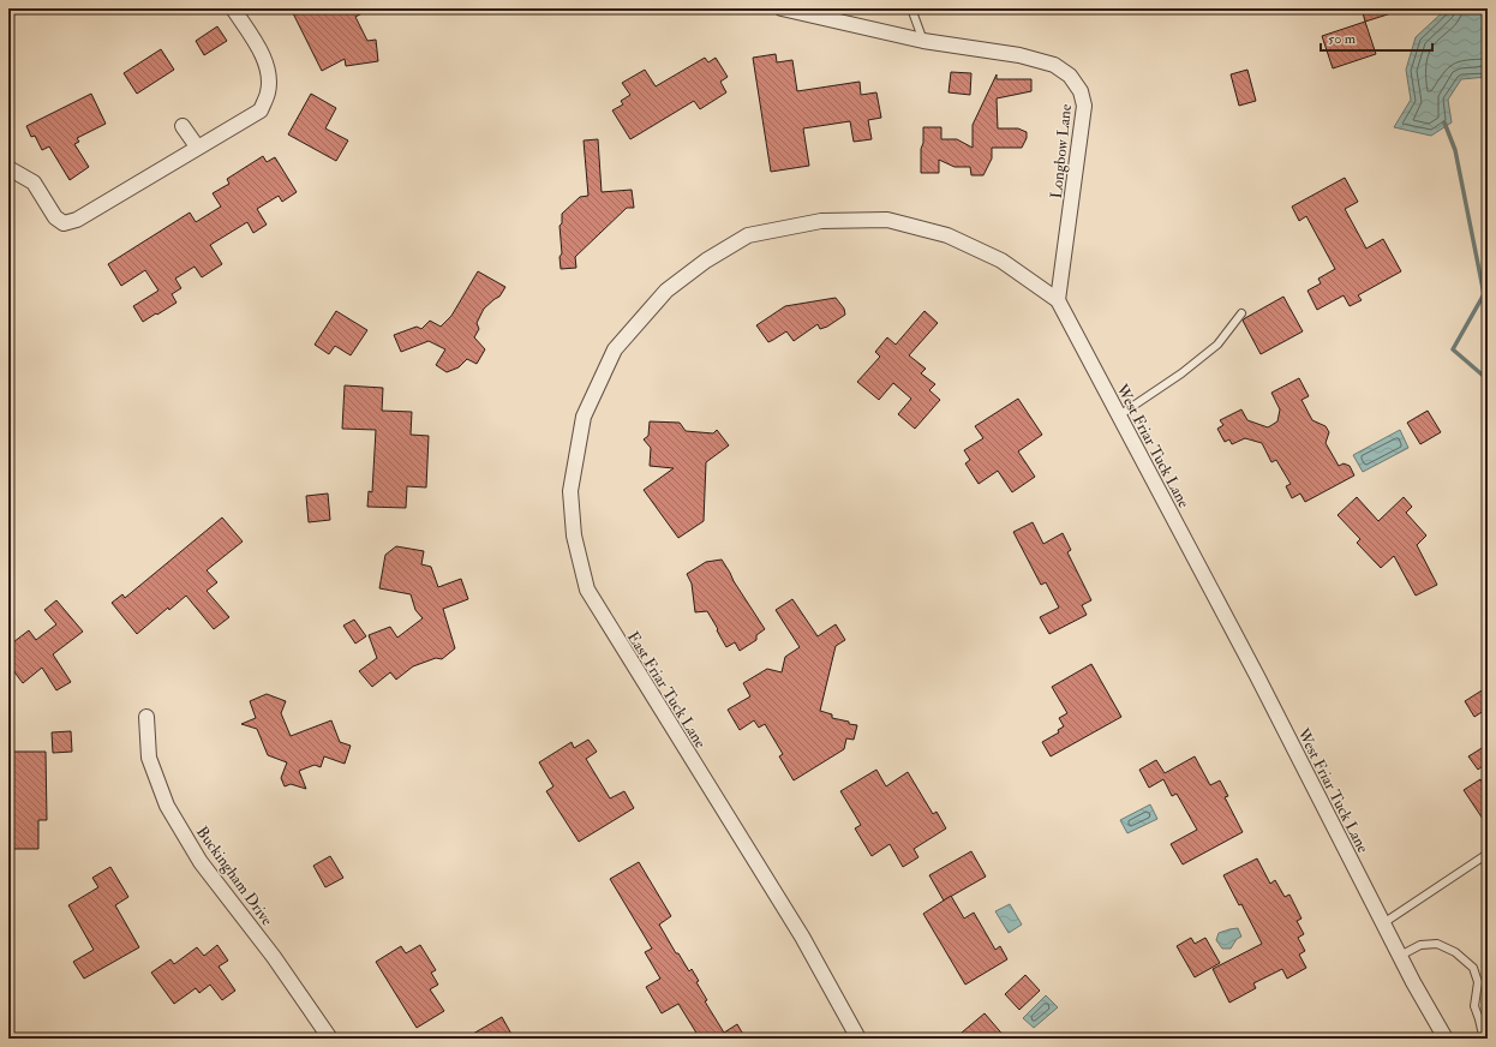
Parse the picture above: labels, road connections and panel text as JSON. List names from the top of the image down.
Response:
{
  "streets": {
    "street": [
      "Longbow Lane",
      "West Friar Tuck Lane",
      "East Friar Tuck Lane",
      "Buckingham Drive"
    ]
  },
  "crossings": [
    ["Longbow Lane", "West Friar Tuck Lane"],
    ["West Friar Tuck Lane", "East Friar Tuck Lane"]
  ],
  "scale_bar": "50 m"
}
